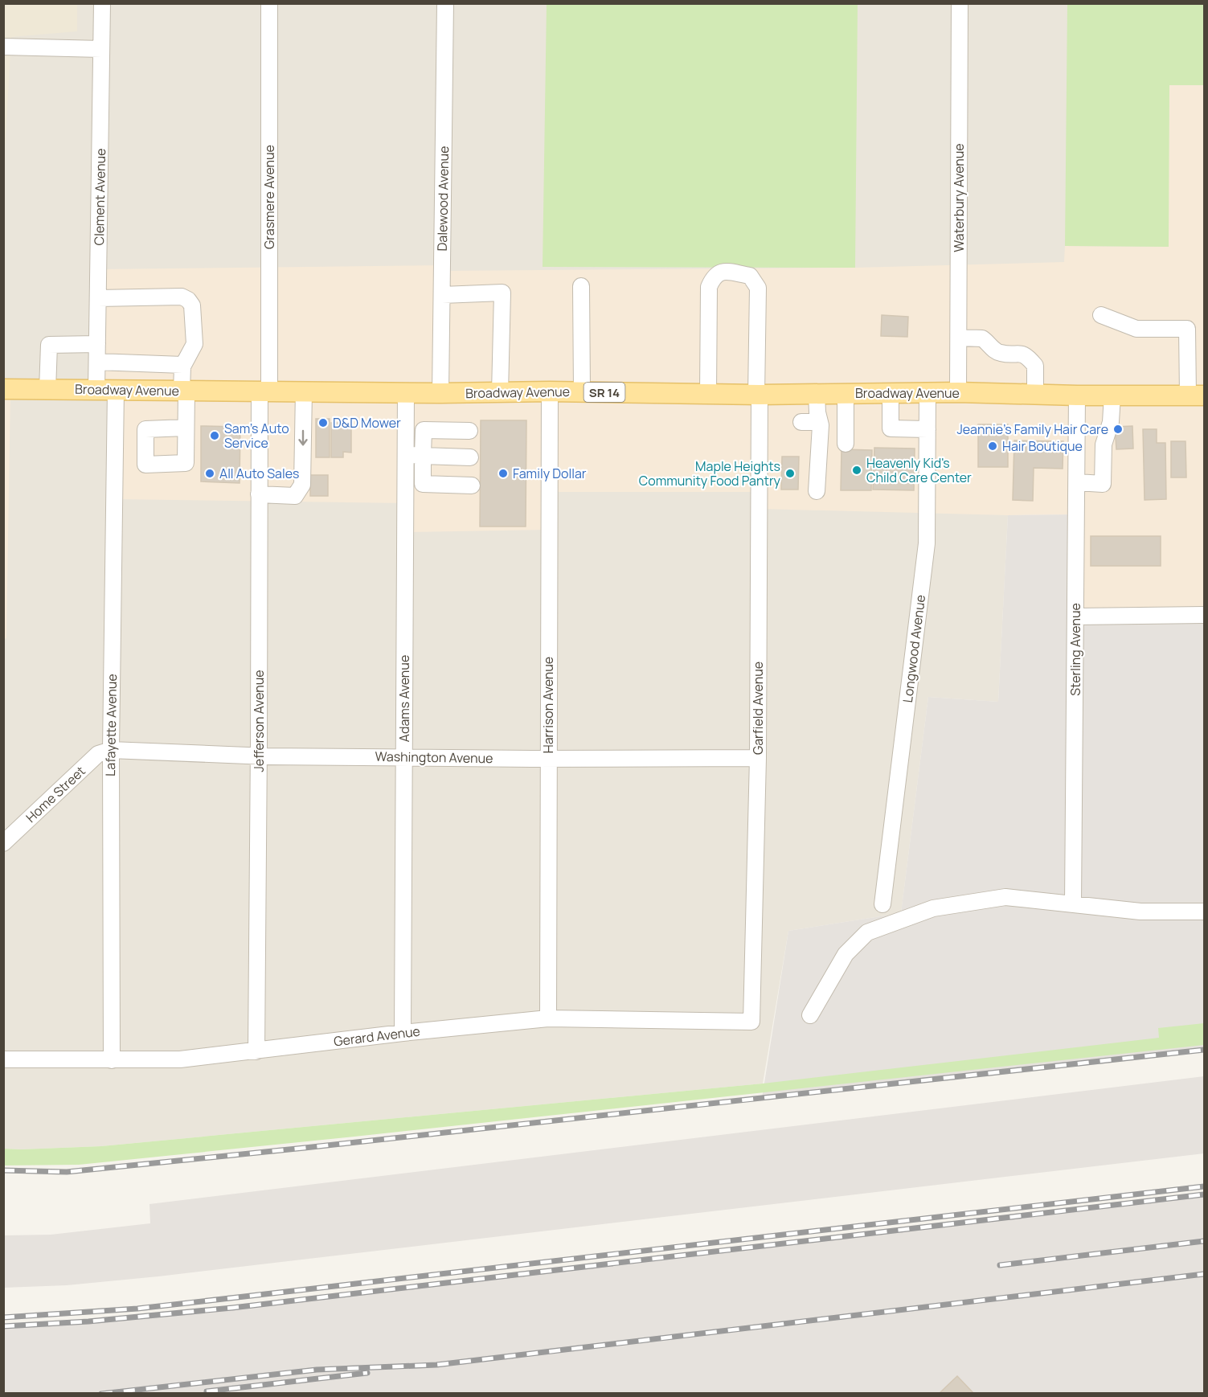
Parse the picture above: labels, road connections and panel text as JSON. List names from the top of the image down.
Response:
{
  "streets": {
    "main road": ["Broadway Avenue", "SR 14"],
    "street": [
      "Clement Avenue",
      "Grasmere Avenue",
      "Waterbury Avenue",
      "Dalewood Avenue",
      "Longwood Avenue",
      "Sterling Avenue",
      "Adams Avenue",
      "Harrison Avenue",
      "Garfield Avenue",
      "Jefferson Avenue",
      "Lafayette Avenue",
      "Washington Avenue",
      "Home Street",
      "Gerard Avenue"
    ]
  },
  "crossings": [
    ["Clement Avenue", "Broadway Avenue"],
    ["Clement Avenue", "Lafayette Avenue"],
    ["Grasmere Avenue", "Broadway Avenue"],
    ["Grasmere Avenue", "Jefferson Avenue"],
    ["Waterbury Avenue", "Broadway Avenue"],
    ["Dalewood Avenue", "Broadway Avenue"],
    ["Broadway Avenue", "Longwood Avenue"],
    ["Broadway Avenue", "Sterling Avenue"],
    ["Broadway Avenue", "Adams Avenue"],
    ["Broadway Avenue", "Harrison Avenue"],
    ["Broadway Avenue", "Garfield Avenue"],
    ["Broadway Avenue", "Jefferson Avenue"],
    ["Broadway Avenue", "Lafayette Avenue"],
    ["Adams Avenue", "Washington Avenue"],
    ["Adams Avenue", "Gerard Avenue"],
    ["Harrison Avenue", "Washington Avenue"],
    ["Harrison Avenue", "Gerard Avenue"],
    ["Garfield Avenue", "Washington Avenue"],
    ["Garfield Avenue", "Gerard Avenue"],
    ["Jefferson Avenue", "Washington Avenue"],
    ["Jefferson Avenue", "Gerard Avenue"],
    ["Lafayette Avenue", "Washington Avenue"],
    ["Lafayette Avenue", "Home Street"],
    ["Lafayette Avenue", "Gerard Avenue"],
    ["Washington Avenue", "Home Street"]
  ],
  "places": [
    "D&D Mower",
    "Jeannie's Family Hair Care",
    "Sam's Auto Service",
    "Hair Boutique",
    "Heavenly Kid's Child Care Center",
    "All Auto Sales",
    "Family Dollar",
    "Maple Heights Community Food Pantry"
  ]
}
